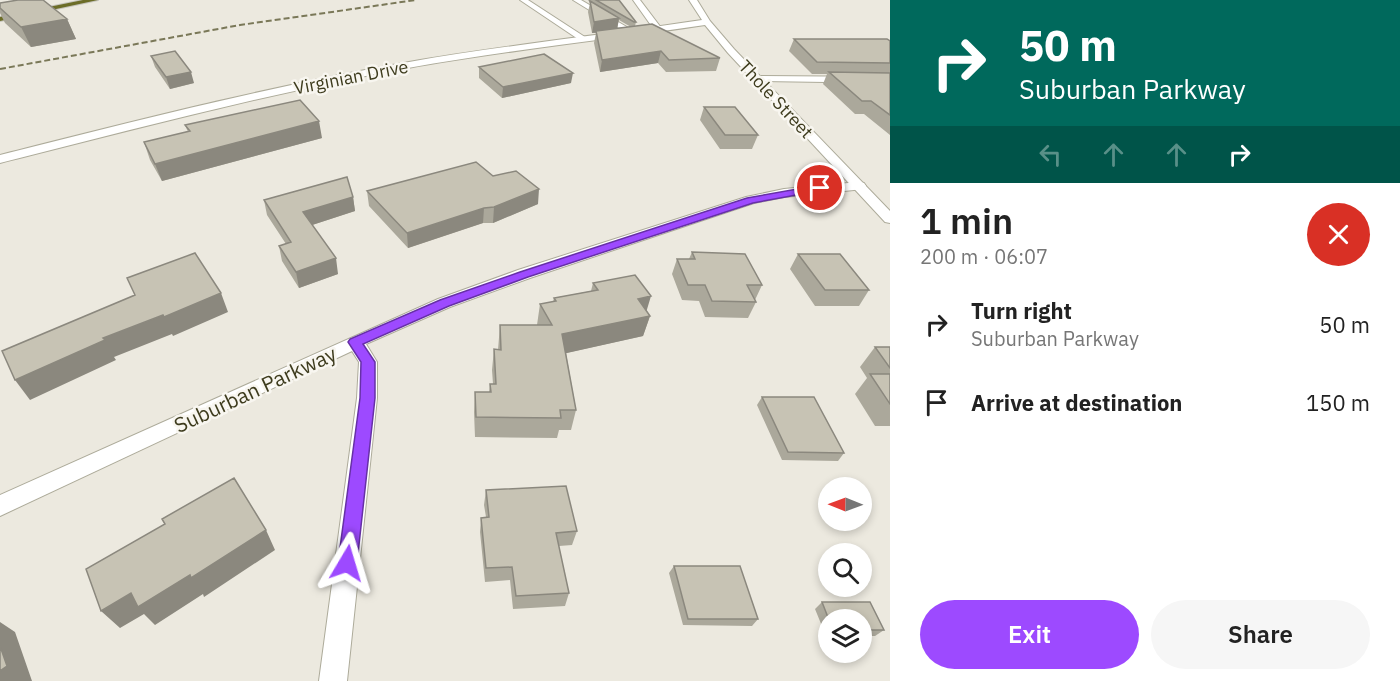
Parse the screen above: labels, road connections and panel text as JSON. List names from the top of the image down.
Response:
{
  "streets": {
    "street": ["Virginian Drive", "Thole Street", "Suburban Parkway"]
  },
  "crossings": [
    ["Virginian Drive", "Thole Street"],
    ["Thole Street", "Suburban Parkway"]
  ],
  "north": "left",
  "page": {
    "turn": ["50 m", "Suburban Parkway"],
    "heading": ["1 min", "200 m · 06:07"],
    "list": [
      {
        "name": "Turn right",
        "note": "Suburban Parkway",
        "value": "50 m"
      },
      {
        "name": "Arrive at destination",
        "value": "150 m"
      }
    ],
    "buttons": ["Exit", "Share"]
  }
}
